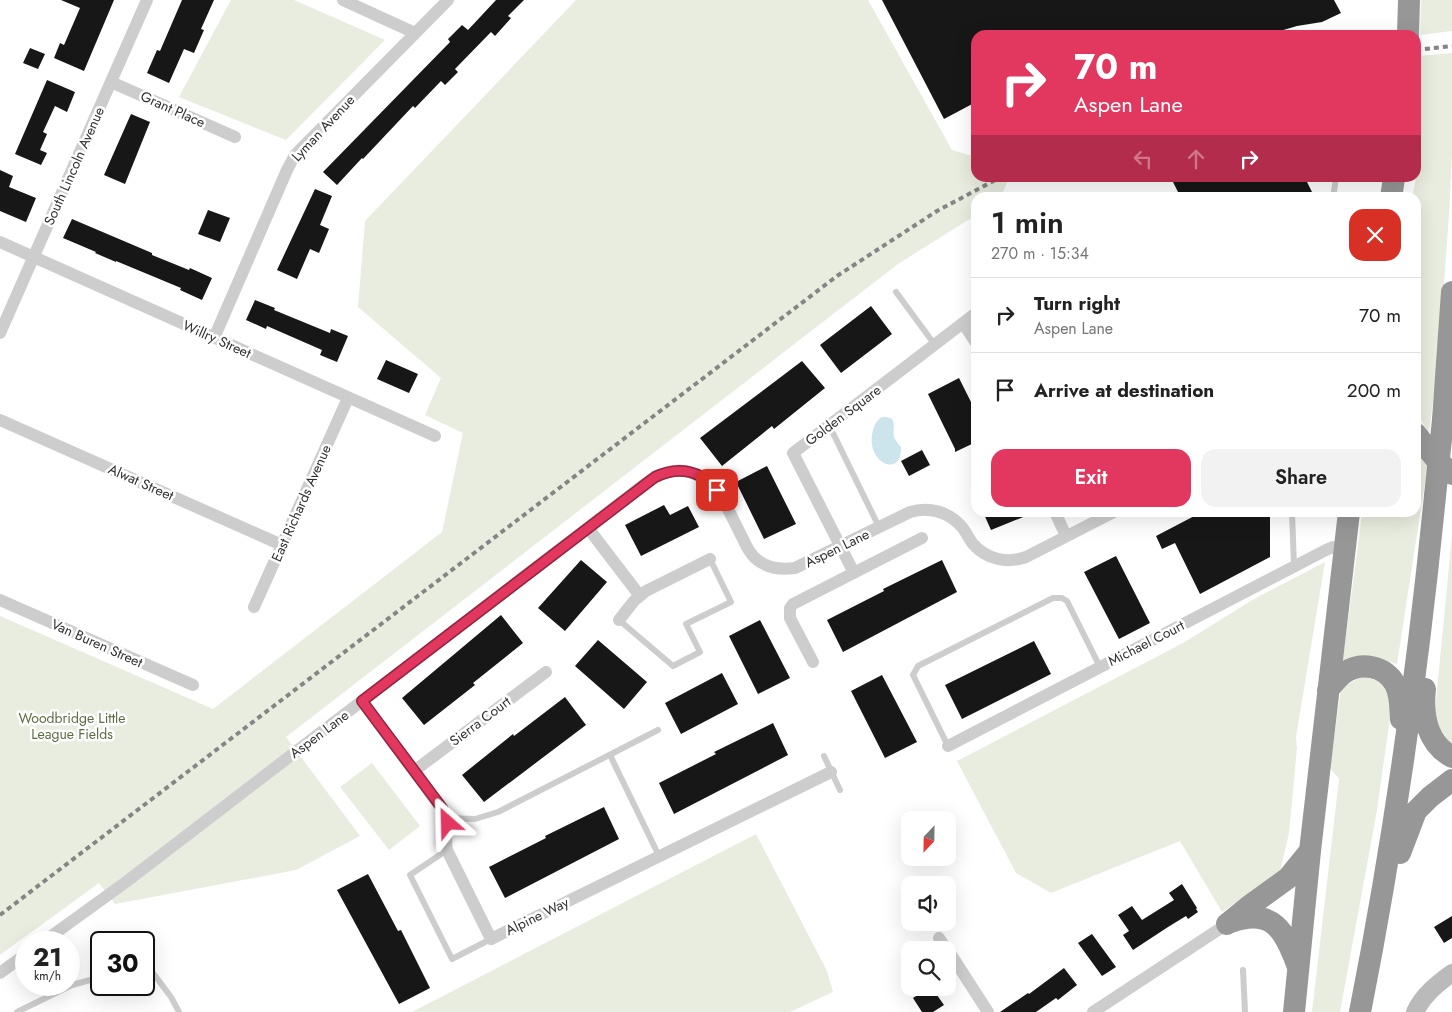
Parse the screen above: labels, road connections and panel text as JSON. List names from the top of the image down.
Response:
{
  "streets": {
    "street": [
      "Grant Place",
      "Lyman Avenue",
      "South Lincoln Avenue",
      "Willry Street",
      "Golden Square",
      "Alwat Street",
      "East Richards Avenue",
      "Aspen Lane",
      "Van Buren Street",
      "Michael Court",
      "Sierra Court",
      "Alpine Way"
    ]
  },
  "crossings": [
    ["Grant Place", "South Lincoln Avenue"],
    ["Lyman Avenue", "Willry Street"],
    ["South Lincoln Avenue", "Willry Street"],
    ["Willry Street", "East Richards Avenue"],
    ["Golden Square", "Aspen Lane"],
    ["Alwat Street", "East Richards Avenue"]
  ],
  "parks": ["Woodbridge Little League Fields"],
  "north": "bottom",
  "page": {
    "turn": ["70 m", "Aspen Lane"],
    "heading": ["1 min", "270 m · 15:34"],
    "list": [
      {
        "name": "Turn right",
        "note": "Aspen Lane",
        "value": "70 m"
      },
      {
        "name": "Arrive at destination",
        "value": "200 m"
      }
    ],
    "buttons": ["Exit", "Share"],
    "speed": "21 km/h",
    "limit": "30"
  }
}
